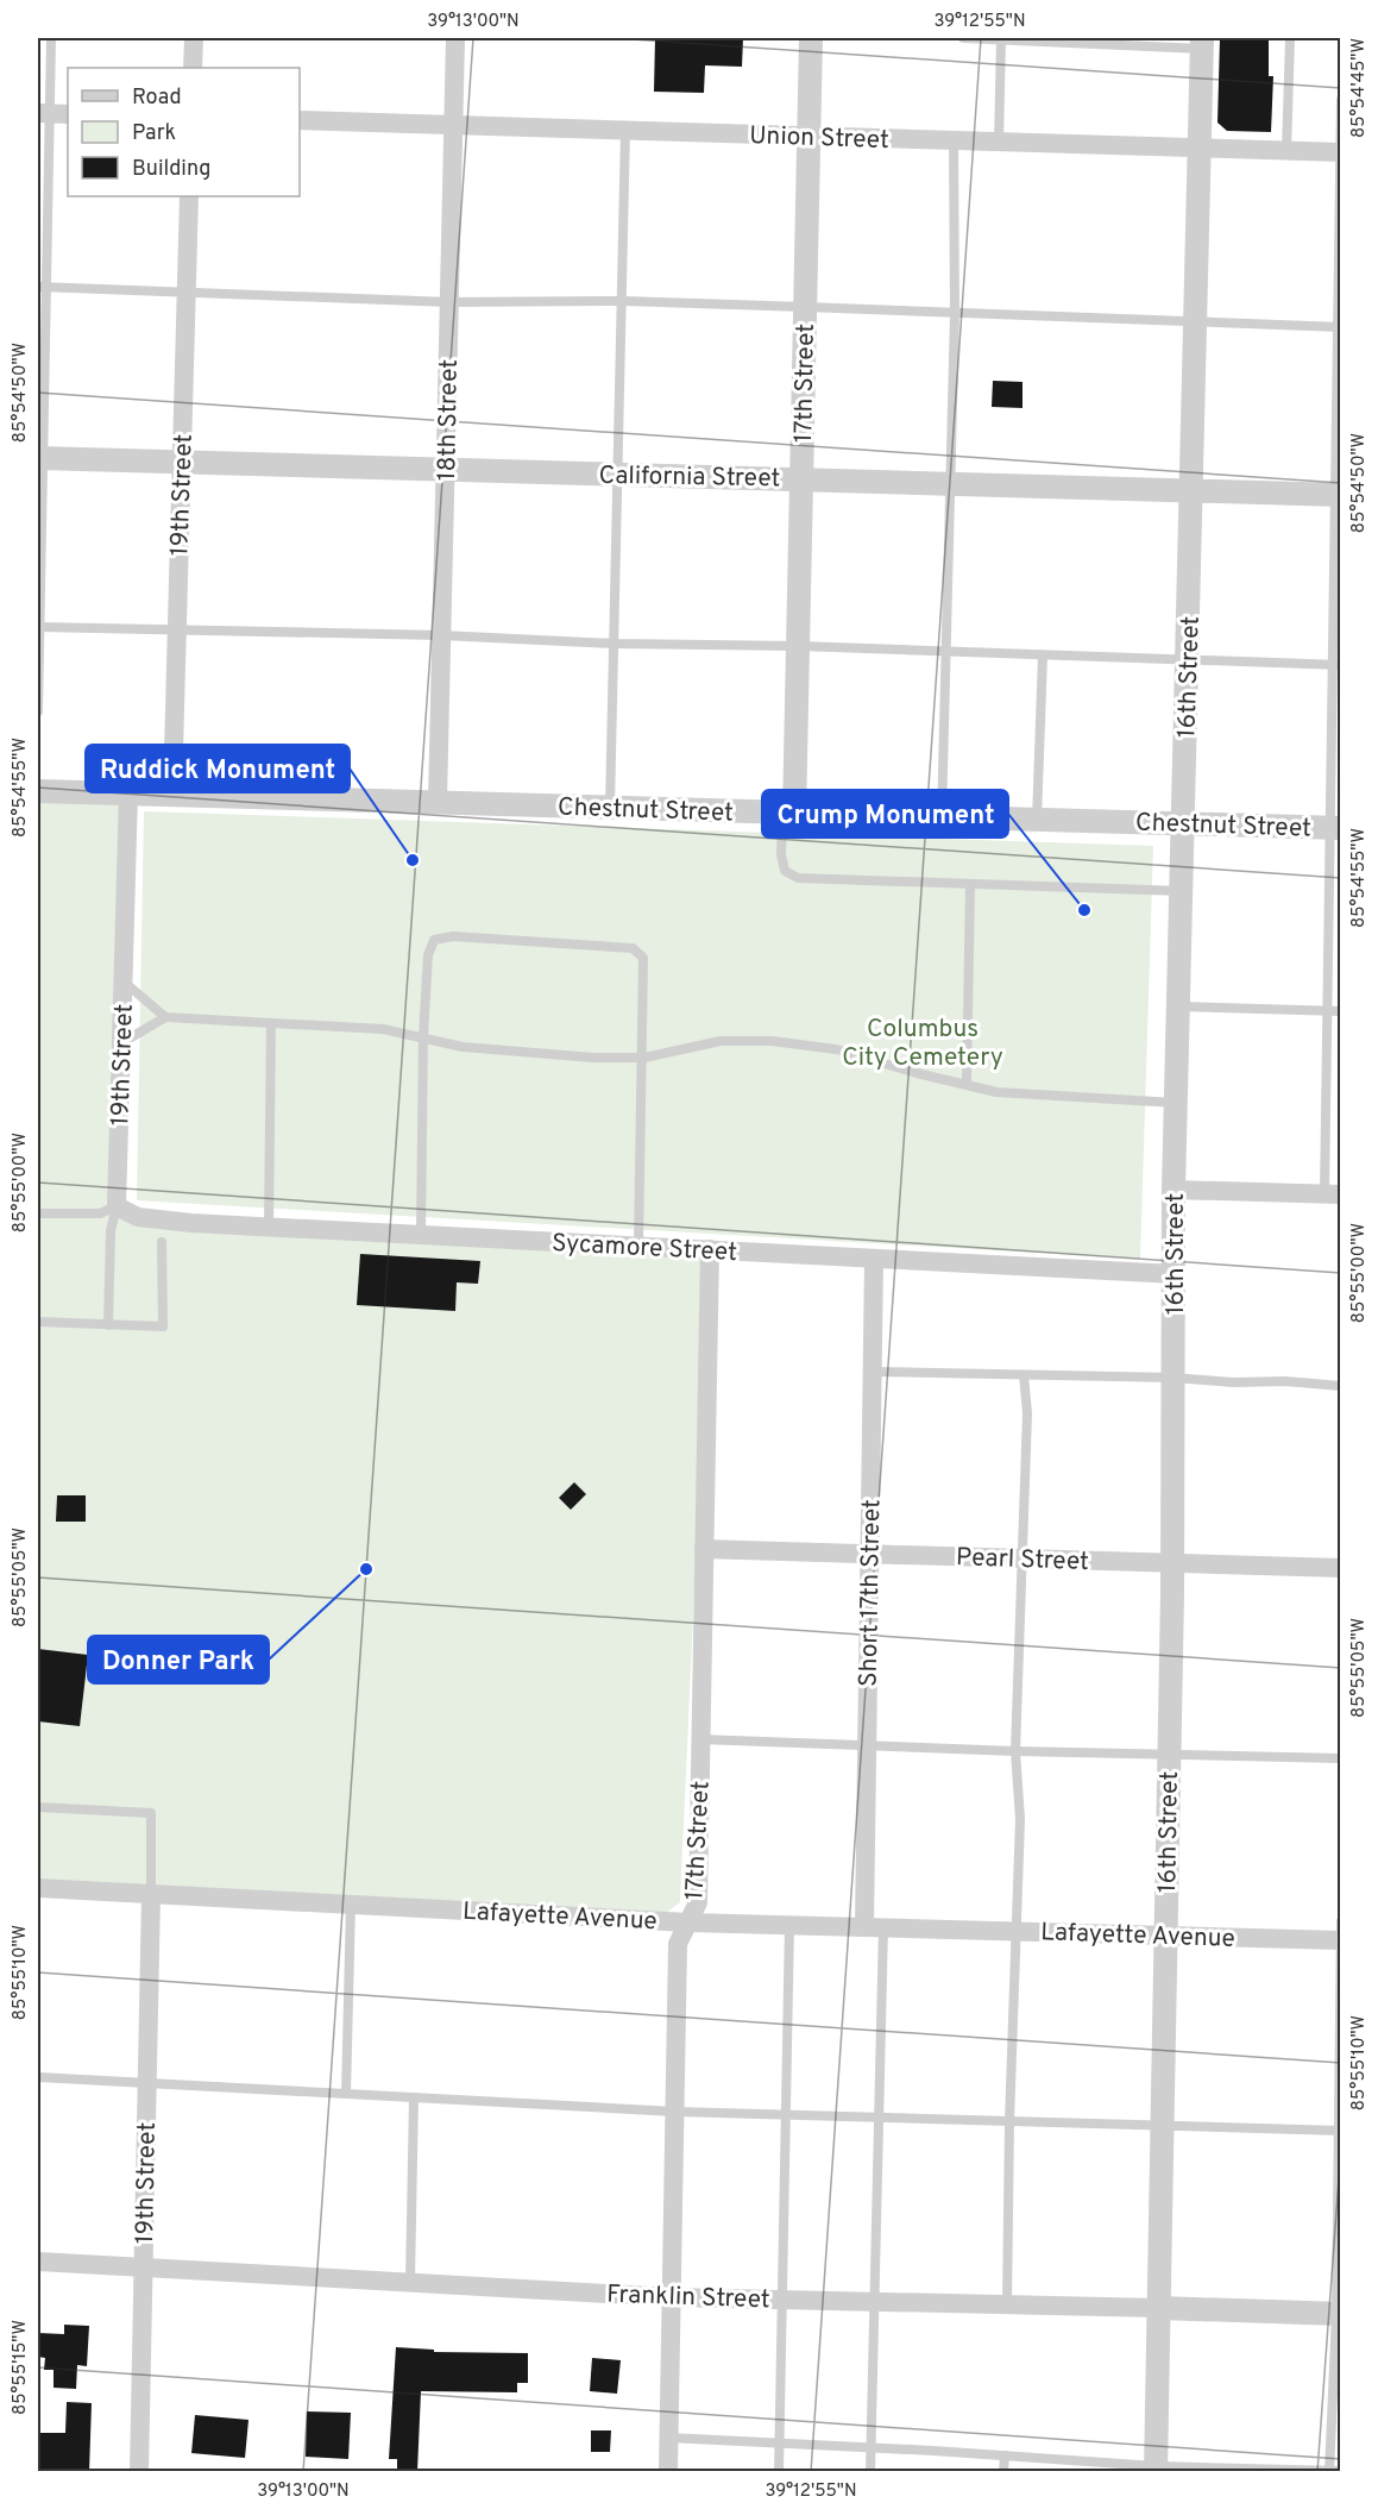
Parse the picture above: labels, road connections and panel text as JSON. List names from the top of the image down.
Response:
{
  "streets": {
    "street": [
      "Union Street",
      "17th Street",
      "18th Street",
      "California Street",
      "19th Street",
      "16th Street",
      "Chestnut Street",
      "Sycamore Street",
      "Pearl Street",
      "Short 17th Street",
      "Lafayette Avenue",
      "Franklin Street"
    ]
  },
  "crossings": [
    ["Union Street", "17th Street"],
    ["Union Street", "18th Street"],
    ["Union Street", "16th Street"],
    ["17th Street", "California Street"],
    ["17th Street", "Chestnut Street"],
    ["17th Street", "Sycamore Street"],
    ["17th Street", "Pearl Street"],
    ["17th Street", "Lafayette Avenue"],
    ["17th Street", "Franklin Street"],
    ["18th Street", "California Street"],
    ["18th Street", "Chestnut Street"],
    ["California Street", "19th Street"],
    ["California Street", "16th Street"],
    ["19th Street", "Chestnut Street"],
    ["19th Street", "Sycamore Street"],
    ["19th Street", "Lafayette Avenue"],
    ["19th Street", "Franklin Street"],
    ["16th Street", "Chestnut Street"],
    ["16th Street", "Sycamore Street"],
    ["16th Street", "Pearl Street"],
    ["16th Street", "Lafayette Avenue"],
    ["16th Street", "Franklin Street"],
    ["Sycamore Street", "Short 17th Street"],
    ["Pearl Street", "Short 17th Street"],
    ["Short 17th Street", "Lafayette Avenue"]
  ],
  "parks": ["Columbus City Cemetery"],
  "places": ["Ruddick Monument", "Crump Monument", "Donner Park"],
  "legend": ["Road", "Park", "Building"],
  "coordinates": [
    "39°13'00\"N",
    "39°12'55\"N",
    "85°54'45\"W",
    "85°54'50\"W",
    "85°54'55\"W",
    "85°55'00\"W",
    "85°55'05\"W",
    "85°55'10\"W",
    "85°55'15\"W"
  ]
}
